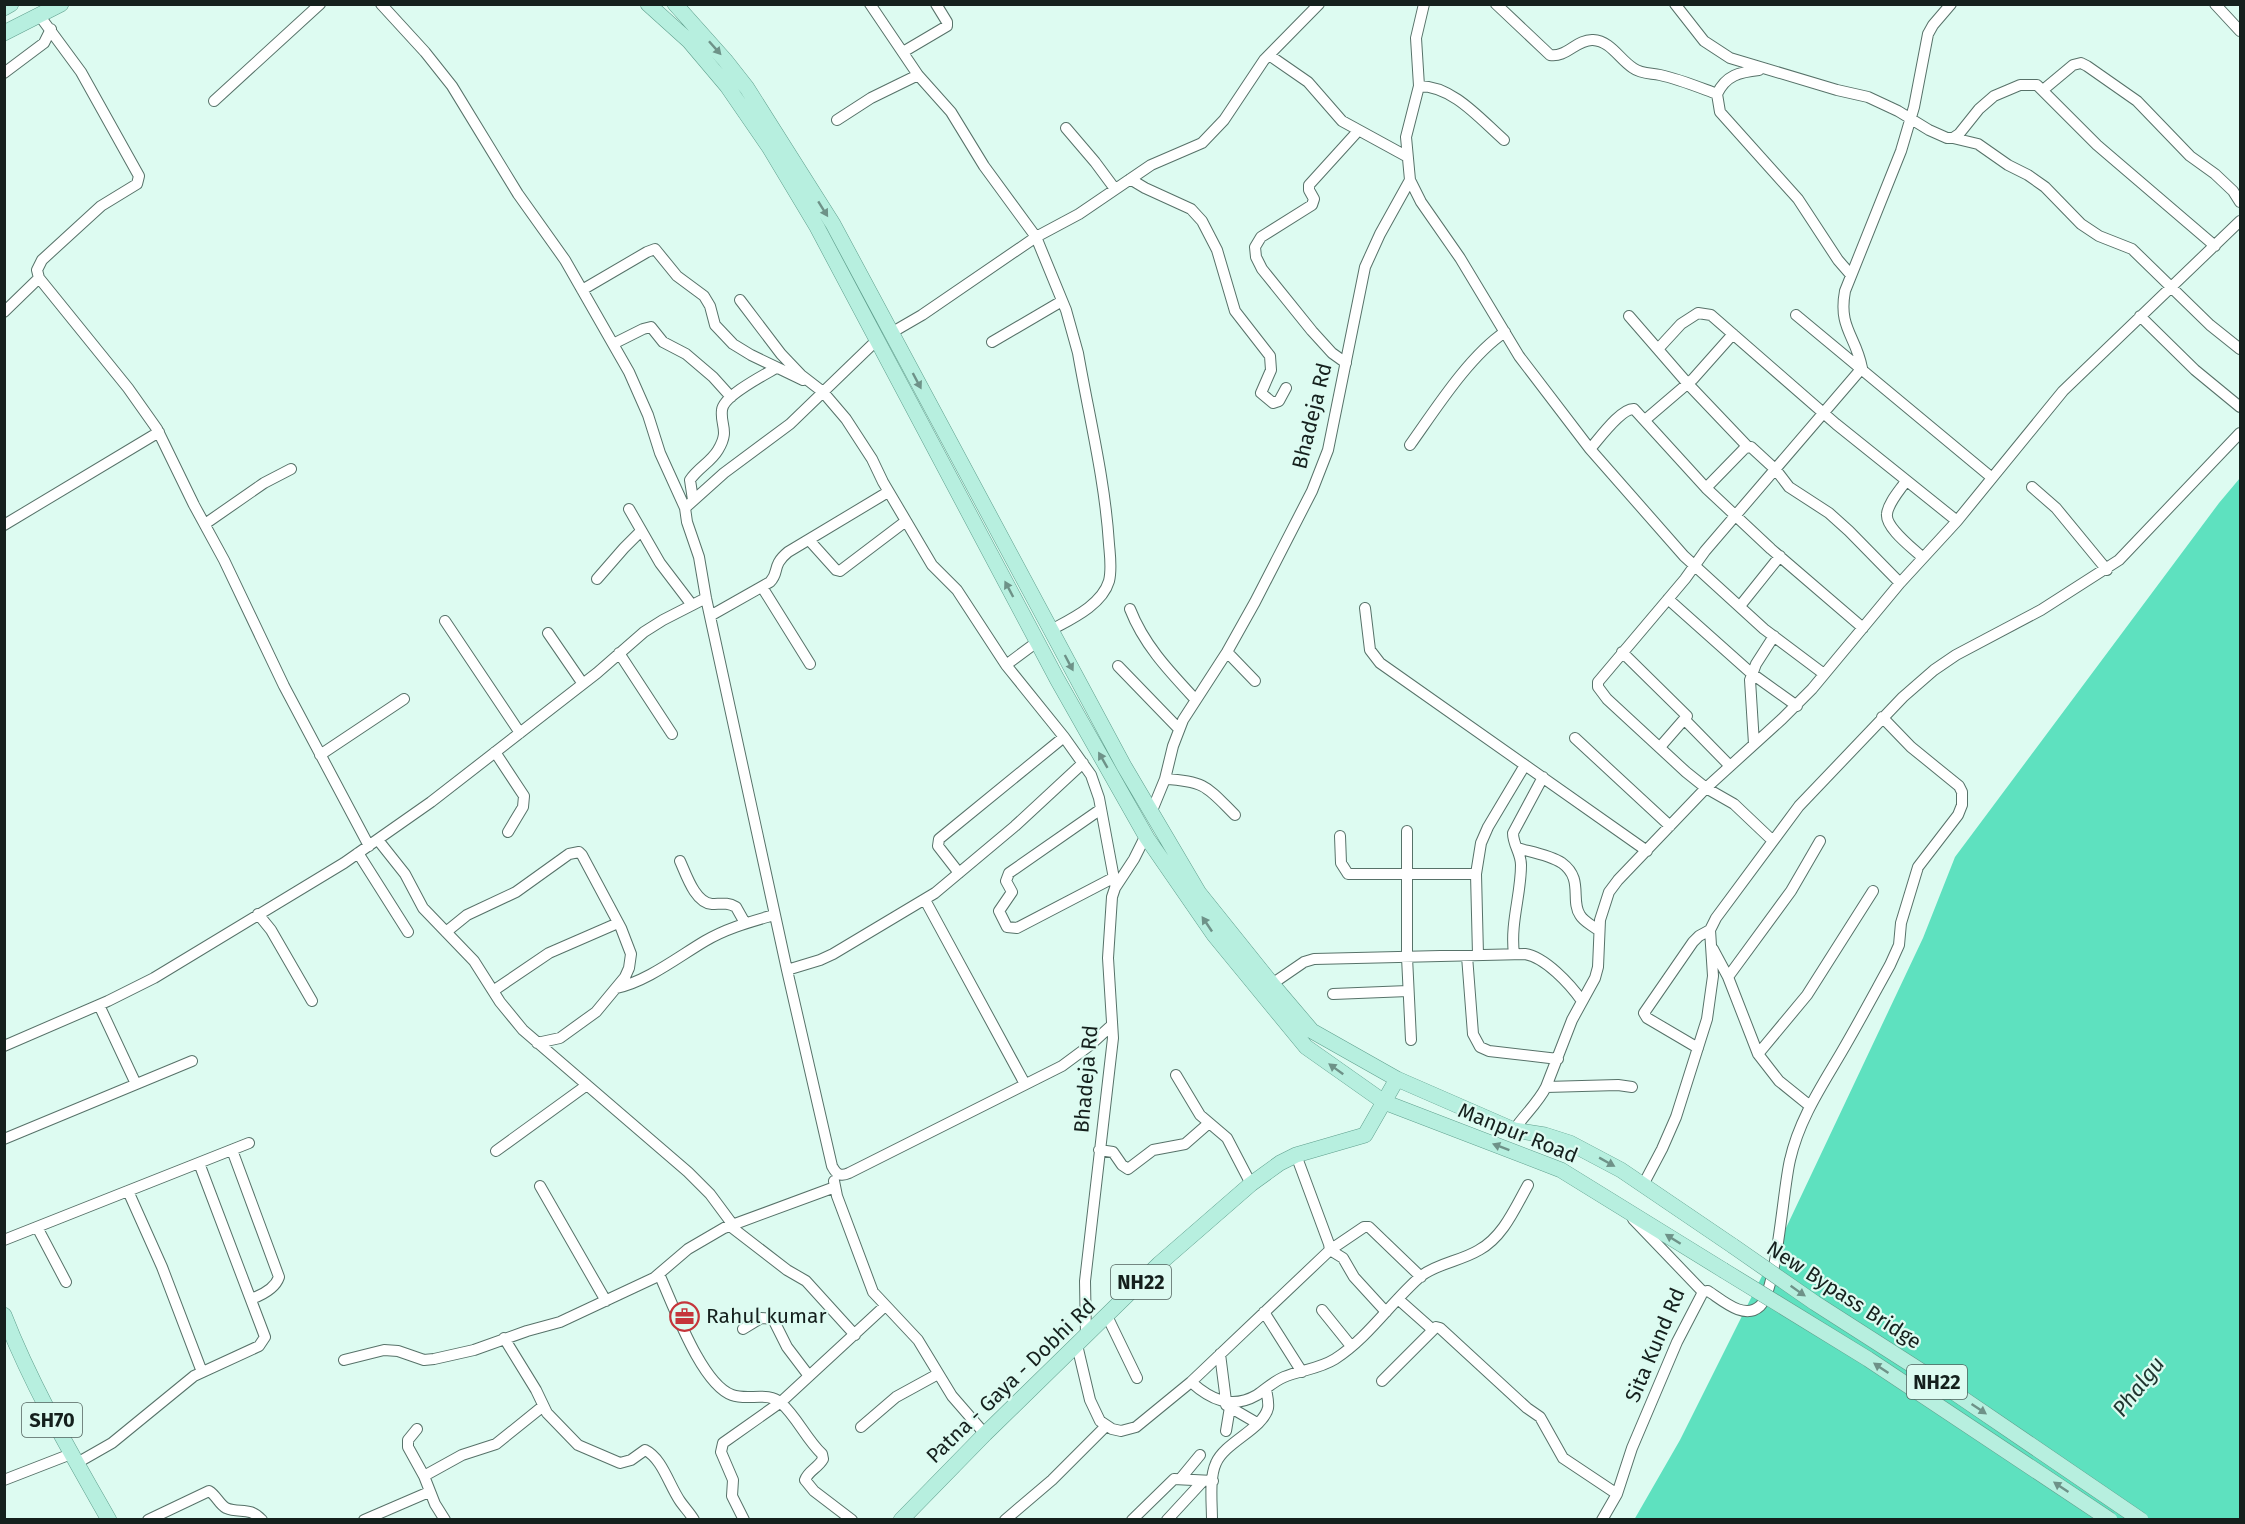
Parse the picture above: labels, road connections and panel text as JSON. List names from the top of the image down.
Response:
{
  "streets": {
    "main road": [
      "Manpur Road",
      "NH22",
      "New Bypass Bridge",
      "Patna - Gaya - Dobhi Rd",
      "SH70"
    ],
    "street": ["Bhadeja Rd", "Sita Kund Rd"]
  },
  "crossings": [
    ["Bhadeja Rd", "Manpur Road"],
    ["Bhadeja Rd", "Patna - Gaya - Dobhi Rd"],
    ["Manpur Road", "New Bypass Bridge"],
    ["Manpur Road", "Sita Kund Rd"],
    ["Manpur Road", "Patna - Gaya - Dobhi Rd"]
  ],
  "water": ["Phalgu"],
  "places": {
    "office": ["Rahul kumar"]
  }
}
